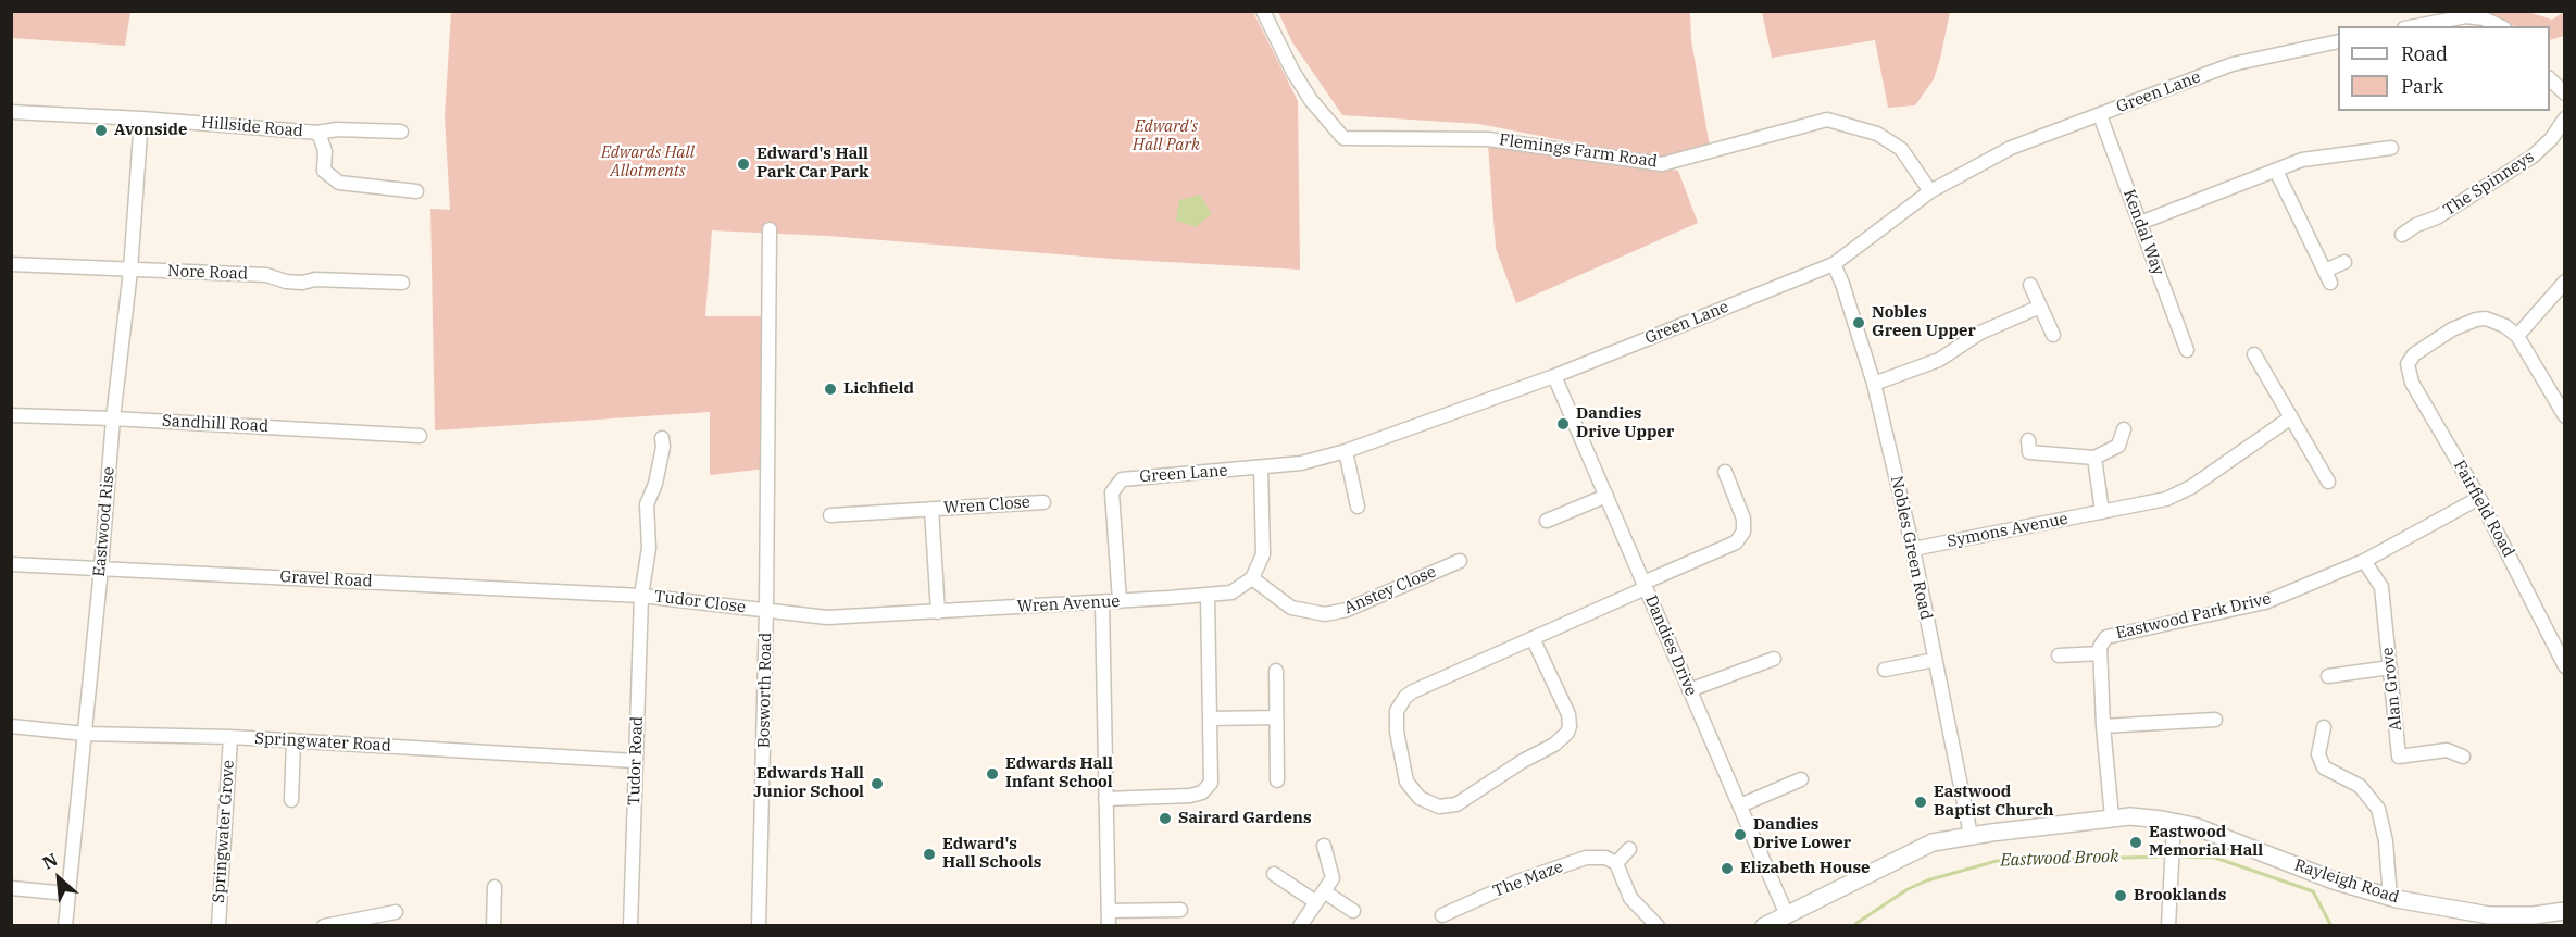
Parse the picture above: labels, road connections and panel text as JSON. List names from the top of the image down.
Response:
{
  "streets": {
    "main road": ["Rayleigh Road"],
    "street": [
      "Green Lane",
      "Hillside Road",
      "Flemings Farm Road",
      "The Spinneys",
      "Kendal Way",
      "Nore Road",
      "Sandhill Road",
      "Wren Close",
      "Fairfield Road",
      "Eastwood Rise",
      "Symons Avenue",
      "Nobles Green Road",
      "Gravel Road",
      "Anstey Close",
      "Tudor Close",
      "Wren Avenue",
      "Eastwood Park Drive",
      "Dandies Drive",
      "Alan Grove",
      "Bosworth Road",
      "Springwater Road",
      "Tudor Road",
      "Springwater Grove",
      "The Maze"
    ]
  },
  "crossings": [
    ["Green Lane", "Flemings Farm Road"],
    ["Green Lane", "Kendal Way"],
    ["Green Lane", "Nobles Green Road"],
    ["Green Lane", "Wren Avenue"],
    ["Green Lane", "Dandies Drive"],
    ["Hillside Road", "Eastwood Rise"],
    ["Nore Road", "Eastwood Rise"],
    ["Sandhill Road", "Eastwood Rise"],
    ["Wren Close", "Wren Avenue"],
    ["Fairfield Road", "Eastwood Park Drive"],
    ["Eastwood Rise", "Gravel Road"],
    ["Eastwood Rise", "Springwater Road"],
    ["Symons Avenue", "Nobles Green Road"],
    ["Nobles Green Road", "Rayleigh Road"],
    ["Gravel Road", "Tudor Close"],
    ["Gravel Road", "Tudor Road"],
    ["Anstey Close", "Wren Avenue"],
    ["Tudor Close", "Wren Avenue"],
    ["Tudor Close", "Bosworth Road"],
    ["Tudor Close", "Tudor Road"],
    ["Wren Avenue", "Bosworth Road"],
    ["Eastwood Park Drive", "Alan Grove"],
    ["Eastwood Park Drive", "Rayleigh Road"],
    ["Dandies Drive", "Rayleigh Road"],
    ["Springwater Road", "Tudor Road"],
    ["Springwater Road", "Springwater Grove"]
  ],
  "water": ["Eastwood Brook"],
  "parks": ["Edward's Hall Park", "Edwards Hall Allotments"],
  "places": [
    "Avonside",
    "Edward's Hall Park Car Park",
    "Nobles Green Upper",
    "Lichfield",
    "Dandies Drive Upper",
    "Edwards Hall Infant School",
    "Edwards Hall Junior School",
    "Eastwood Baptist Church",
    "Sairard Gardens",
    "Dandies Drive Lower",
    "Eastwood Memorial Hall",
    "Edward's Hall Schools",
    "Elizabeth House",
    "Brooklands"
  ],
  "legend": ["Road", "Park"],
  "north": "top left"
}
